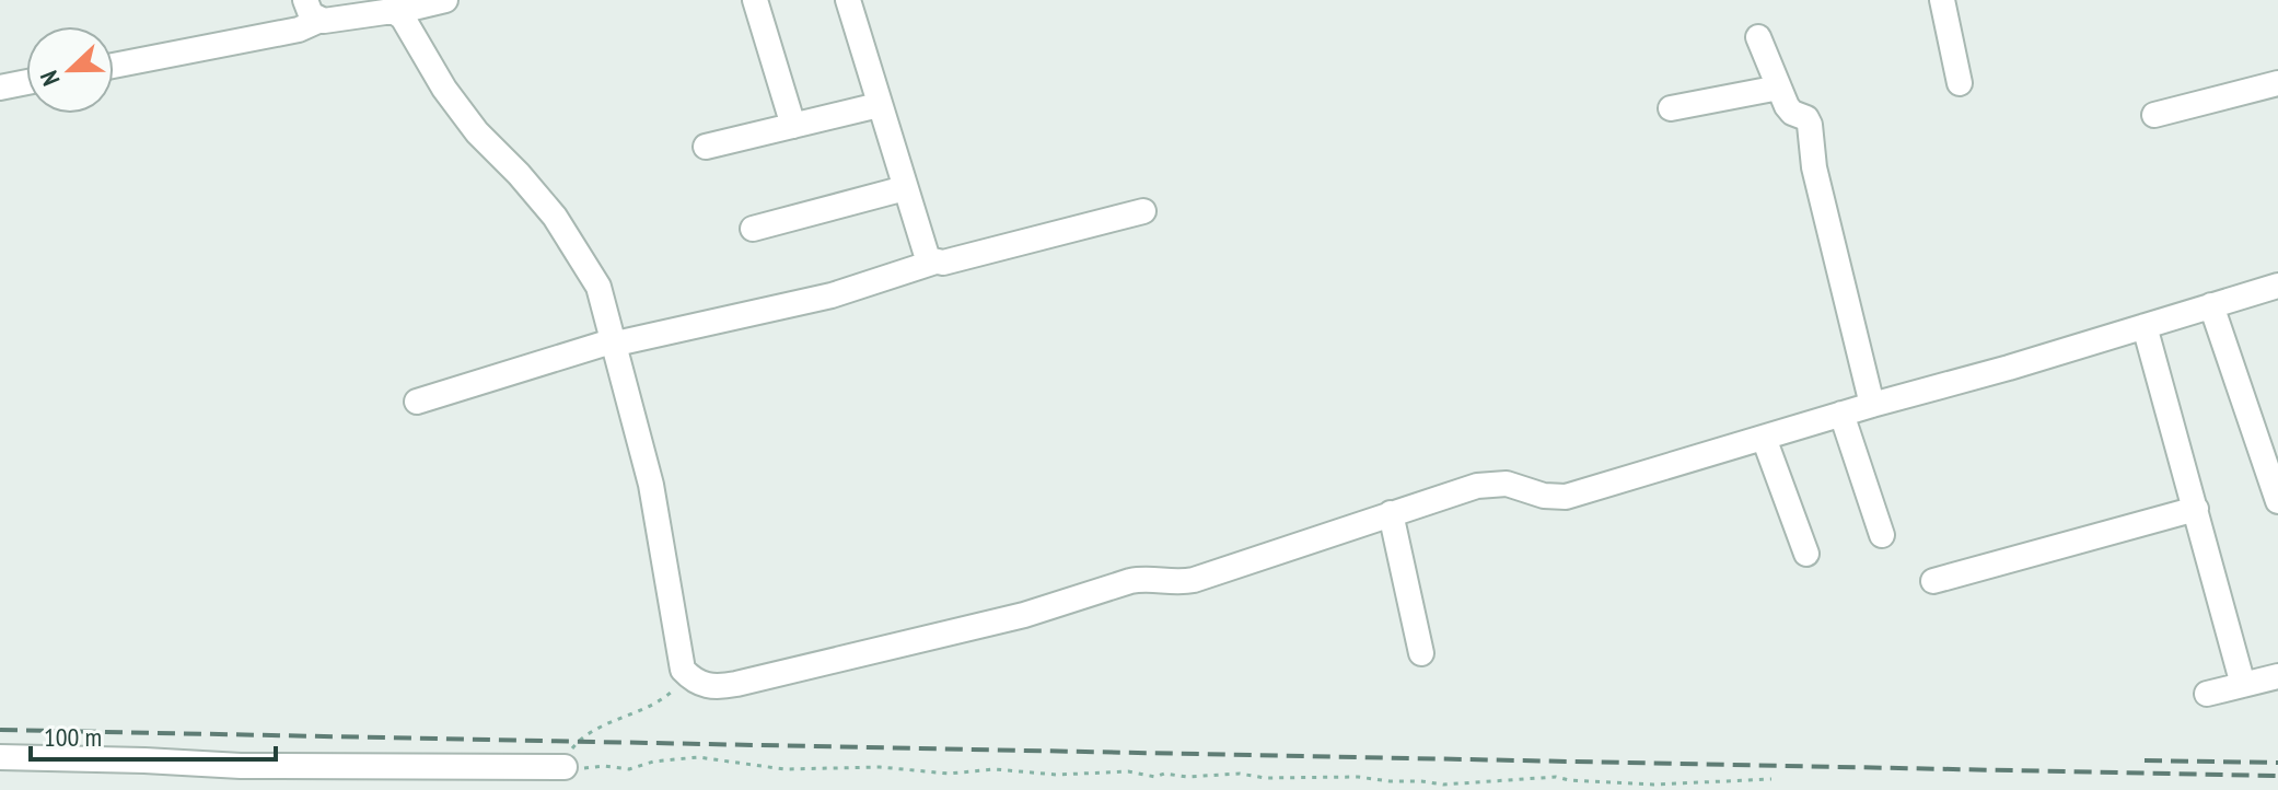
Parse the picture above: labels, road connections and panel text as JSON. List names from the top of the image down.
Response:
{
  "scale_bar": "100 m",
  "north": "left"
}
